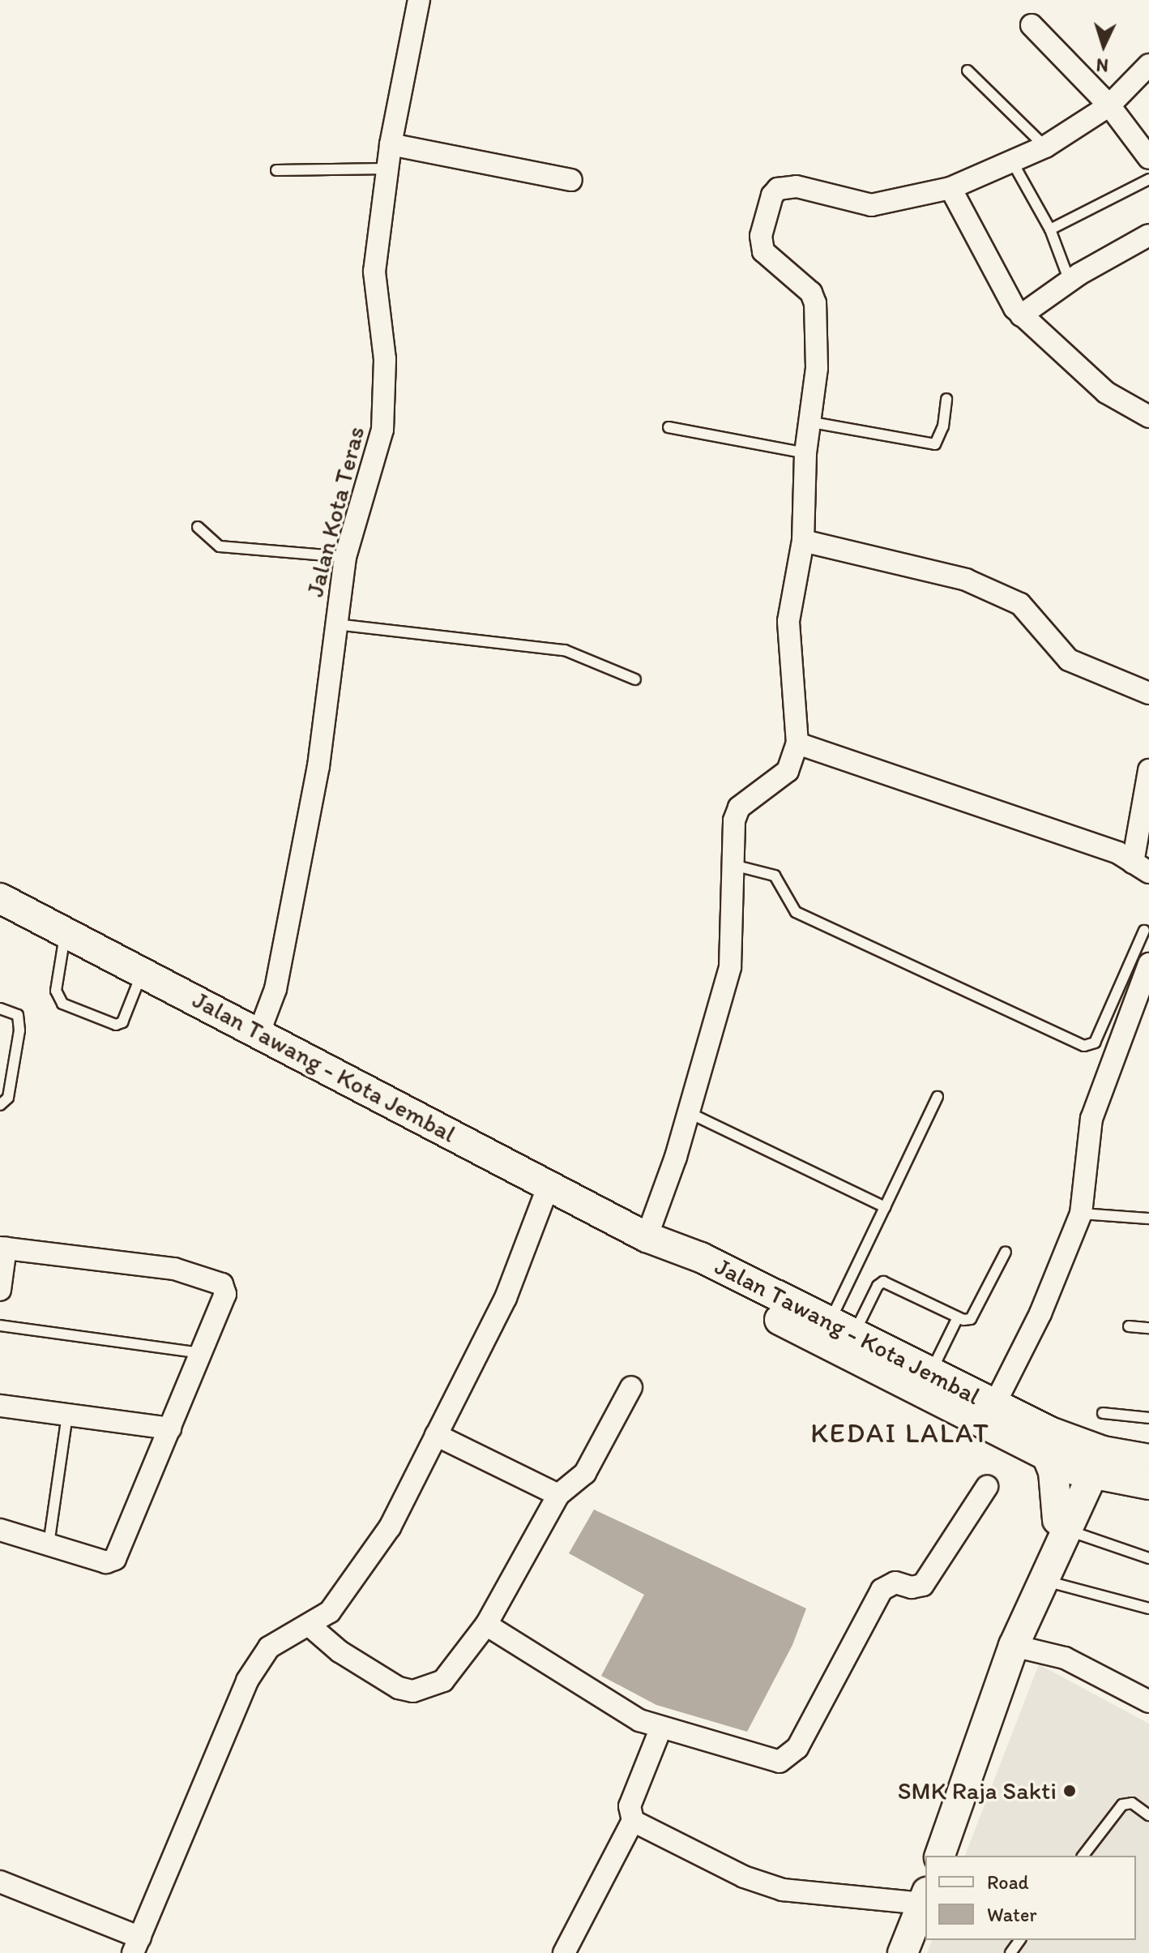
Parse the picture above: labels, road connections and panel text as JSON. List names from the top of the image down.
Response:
{
  "streets": {
    "main road": ["Jalan Tawang - Kota Jembal"],
    "street": ["Jalan Kota Teras"]
  },
  "crossings": [
    ["Jalan Kota Teras", "Jalan Tawang - Kota Jembal"]
  ],
  "districts": ["KEDAI LALAT"],
  "places": ["SMK Raja Sakti"],
  "legend": ["Road", "Water"],
  "north": "bottom"
}
